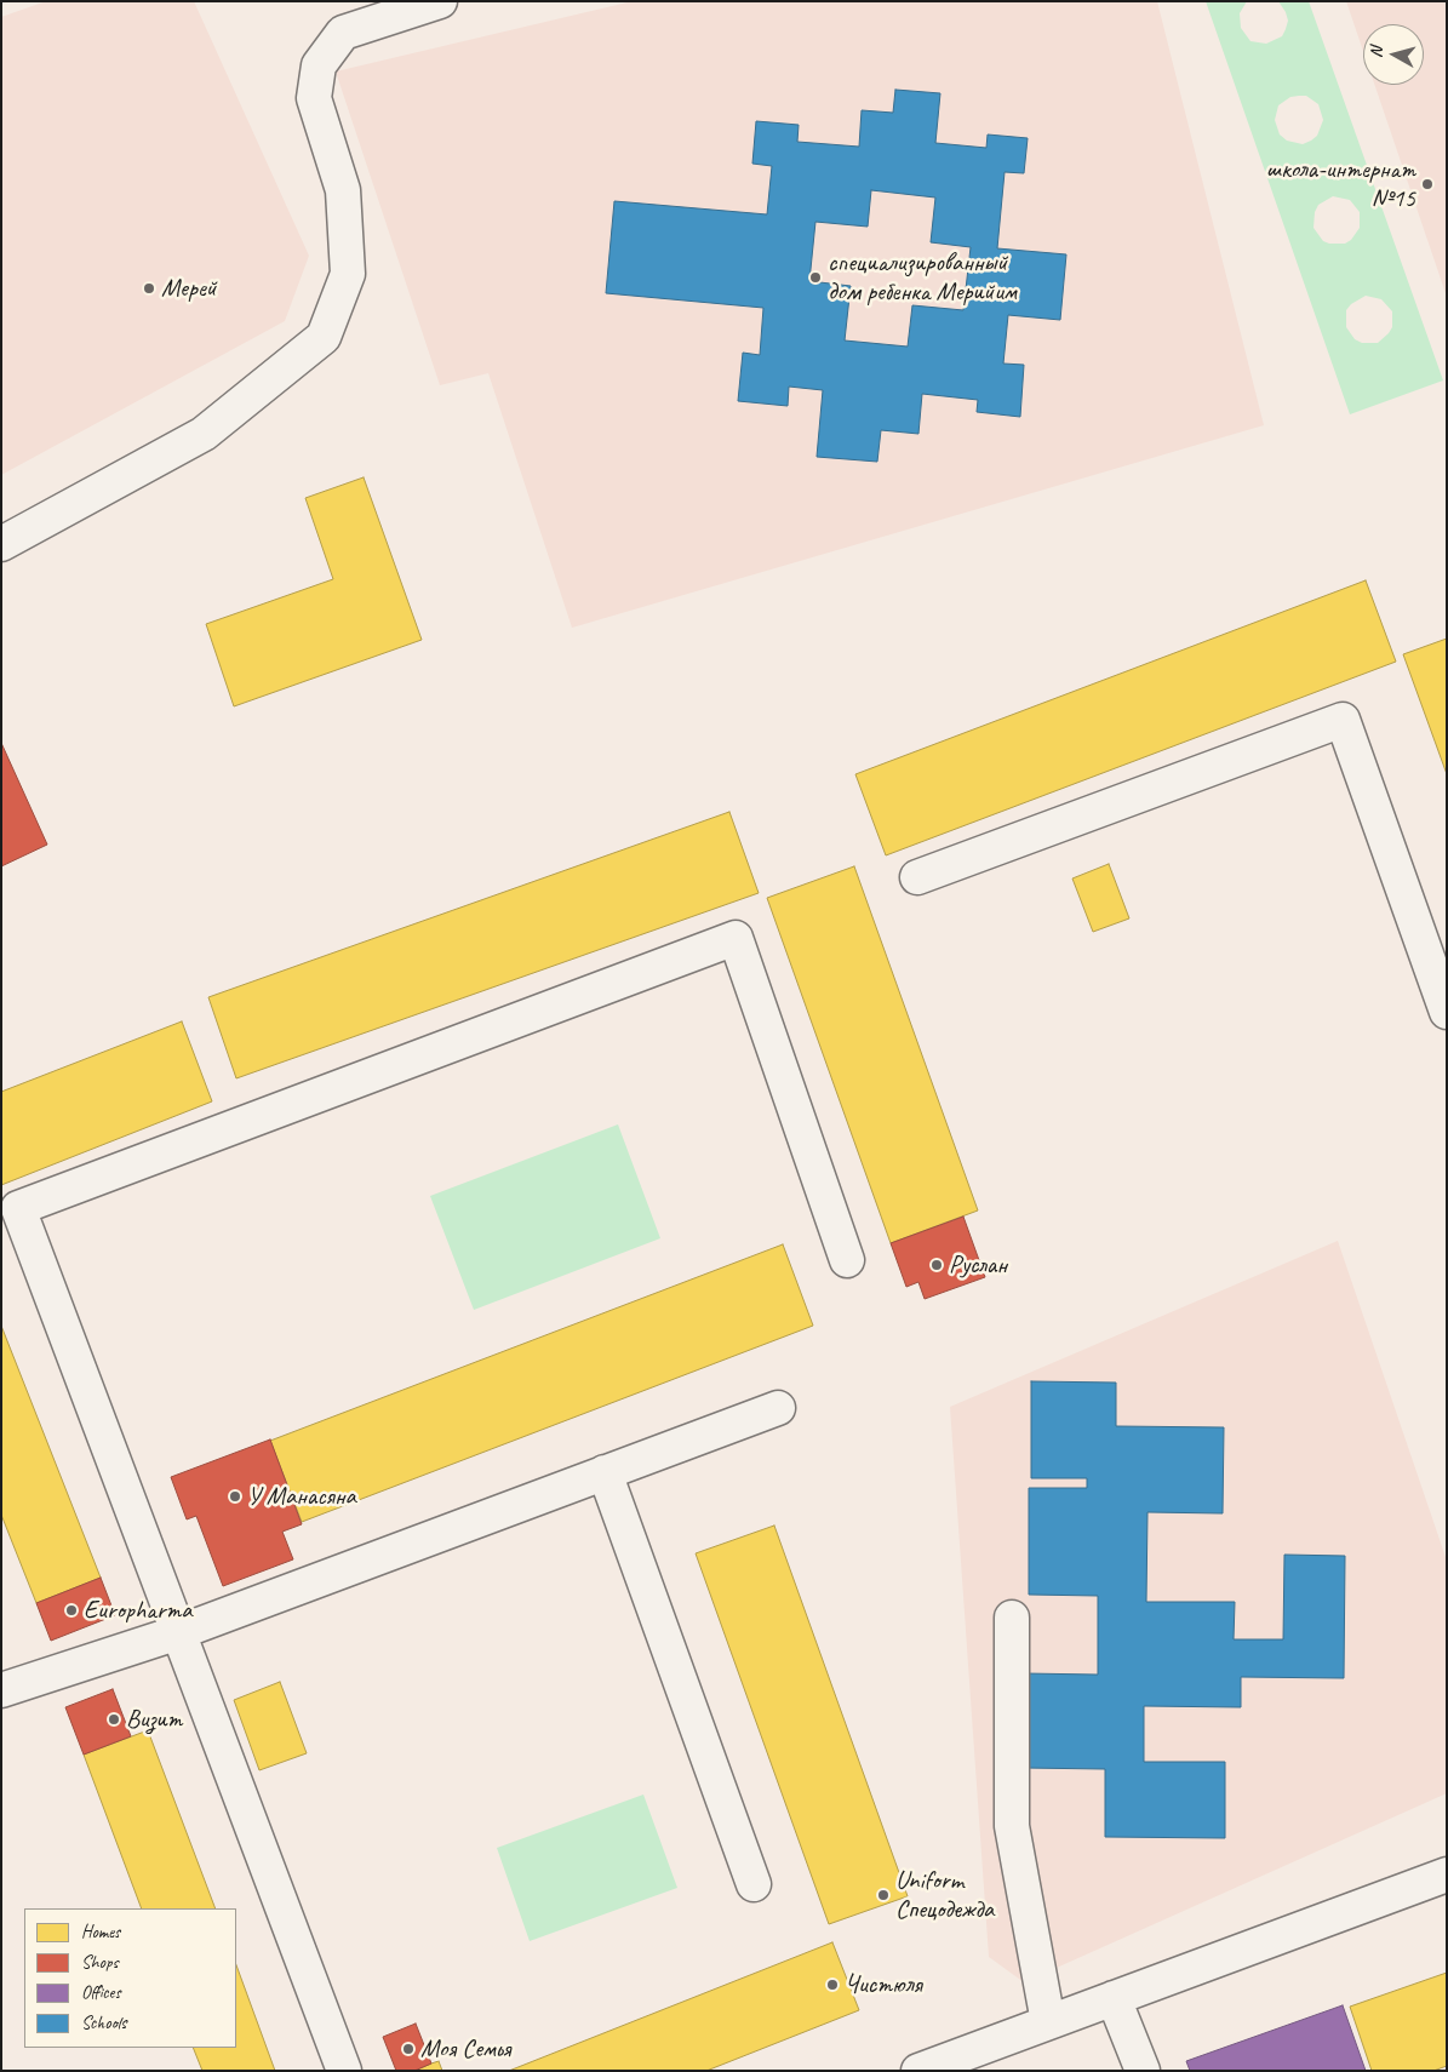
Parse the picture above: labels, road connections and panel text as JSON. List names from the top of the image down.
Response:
{
  "places": [
    "школа-интернат №15",
    "специализированный дом ребенка Мерийим",
    "Мерей",
    "Руслан",
    "У Манасяна",
    "Europharma",
    "Визит",
    "Uniform Спецодежда",
    "Чистюля",
    "Моя Семья"
  ],
  "legend": [
    "Homes",
    "Shops",
    "Offices",
    "Schools"
  ],
  "north": "left"
}
